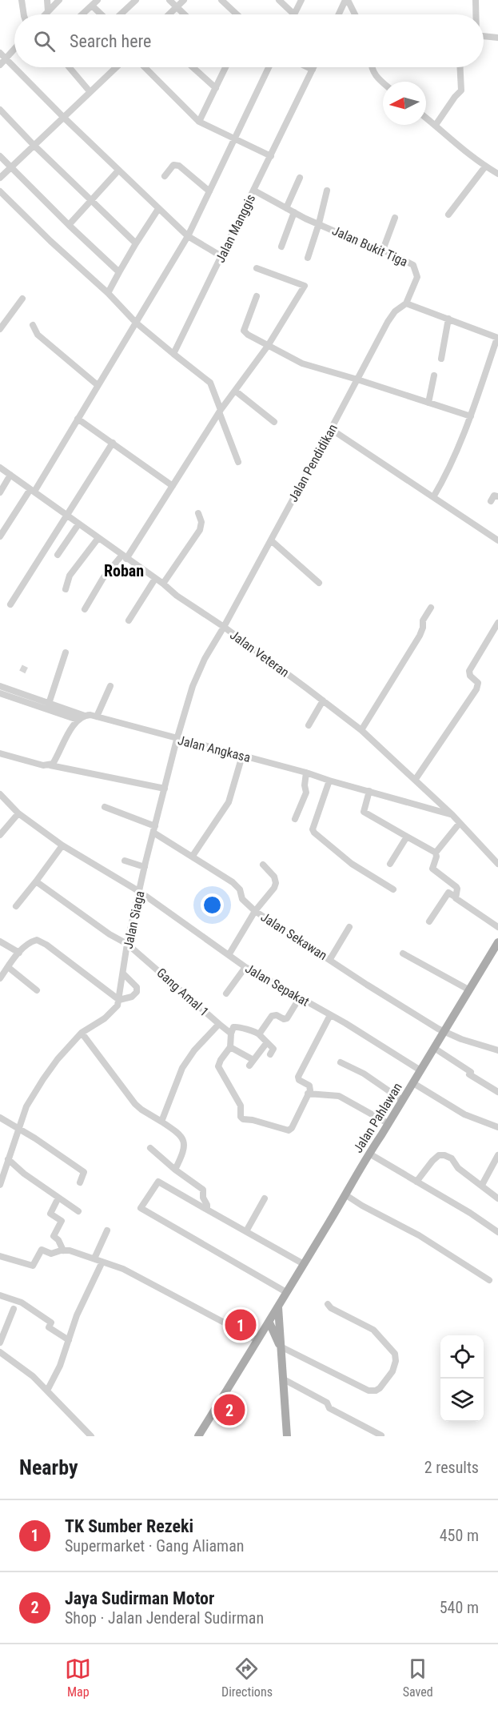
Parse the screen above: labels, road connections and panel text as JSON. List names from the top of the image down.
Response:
{
  "streets": {
    "main road": ["Jalan Pahlawan"],
    "street": [
      "Jalan Manggis",
      "Jalan Bukit Tiga",
      "Jalan Pendidikan",
      "Jalan Veteran",
      "Jalan Angkasa",
      "Jalan Siaga",
      "Jalan Sekawan",
      "Jalan Sepakat",
      "Gang Amal 1"
    ]
  },
  "crossings": [
    ["Jalan Manggis", "Jalan Bukit Tiga"],
    ["Jalan Bukit Tiga", "Jalan Pendidikan"],
    ["Jalan Pendidikan", "Jalan Veteran"],
    ["Jalan Pendidikan", "Jalan Siaga"],
    ["Jalan Veteran", "Jalan Angkasa"],
    ["Jalan Veteran", "Jalan Siaga"],
    ["Jalan Angkasa", "Jalan Siaga"],
    ["Jalan Siaga", "Jalan Sekawan"],
    ["Jalan Siaga", "Jalan Sepakat"],
    ["Jalan Siaga", "Gang Amal 1"],
    ["Jalan Sekawan", "Jalan Pahlawan"],
    ["Jalan Sepakat", "Jalan Pahlawan"]
  ],
  "districts": ["Roban"],
  "north": "left",
  "page": {
    "search": "Search here",
    "pins": ["1", "2"],
    "heading": ["Nearby", "2 results"],
    "list": [
      {
        "mark": "1",
        "name": "TK Sumber Rezeki",
        "note": "Supermarket · Gang Aliaman",
        "value": "450 m"
      },
      {
        "mark": "2",
        "name": "Jaya Sudirman Motor",
        "note": "Shop · Jalan Jenderal Sudirman",
        "value": "540 m"
      }
    ],
    "nav": ["Map", "Directions", "Saved"]
  }
}
